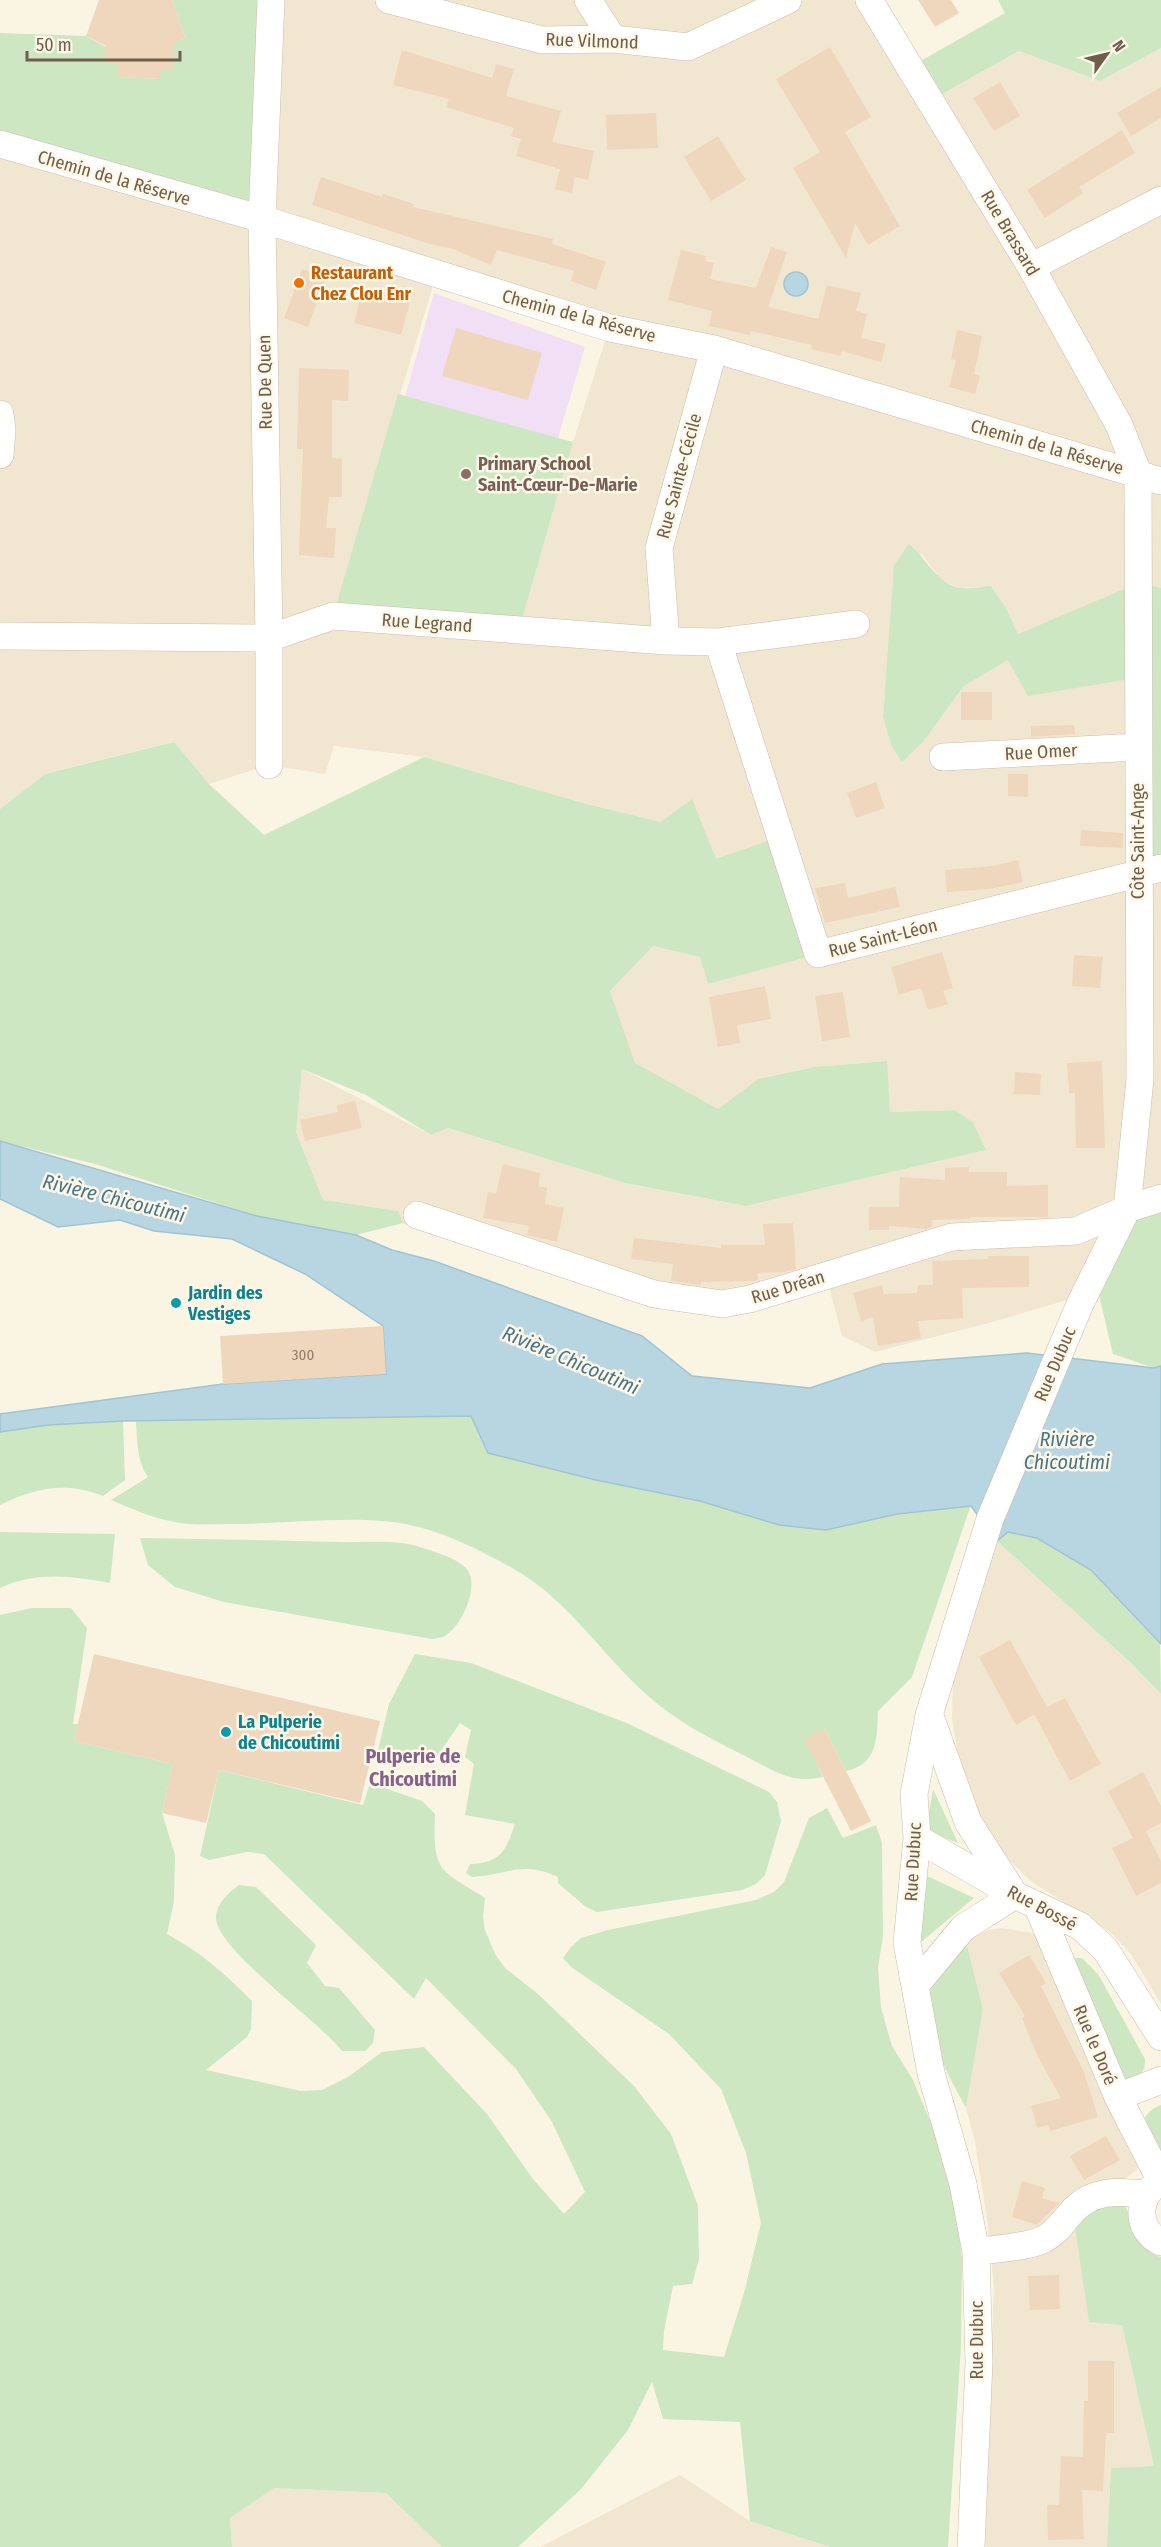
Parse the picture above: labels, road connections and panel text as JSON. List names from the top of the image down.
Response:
{
  "streets": {
    "street": [
      "Rue Vilmond",
      "Chemin de la Réserve",
      "Rue Brassard",
      "Rue De Quen",
      "Rue Sainte-Cécile",
      "Rue Legrand",
      "Rue Omer",
      "Côte Saint-Ange",
      "Rue Saint-Léon",
      "Rue Dréan",
      "Rue Dubuc",
      "Rue Bossé",
      "Rue le Doré"
    ]
  },
  "crossings": [
    ["Chemin de la Réserve", "Rue Brassard"],
    ["Chemin de la Réserve", "Rue De Quen"],
    ["Chemin de la Réserve", "Rue Sainte-Cécile"],
    ["Chemin de la Réserve", "Côte Saint-Ange"],
    ["Rue Brassard", "Côte Saint-Ange"],
    ["Rue De Quen", "Rue Legrand"],
    ["Rue Sainte-Cécile", "Rue Legrand"],
    ["Rue Legrand", "Rue Saint-Léon"],
    ["Rue Omer", "Côte Saint-Ange"],
    ["Côte Saint-Ange", "Rue Saint-Léon"],
    ["Côte Saint-Ange", "Rue Dréan"],
    ["Côte Saint-Ange", "Rue Dubuc"],
    ["Rue Dréan", "Rue Dubuc"],
    ["Rue Dubuc", "Rue Bossé"],
    ["Rue Dubuc", "Rue le Doré"],
    ["Rue Bossé", "Rue le Doré"]
  ],
  "districts": ["Pulperie de Chicoutimi"],
  "water": ["Rivière Chicoutimi"],
  "places": [
    "Restaurant Chez Clou Enr",
    "Primary School Saint-Cœur-De-Marie",
    "Jardin des Vestiges",
    "La Pulperie de Chicoutimi"
  ],
  "house_numbers": ["300"],
  "scale_bar": "50 m",
  "north": "top right"
}
